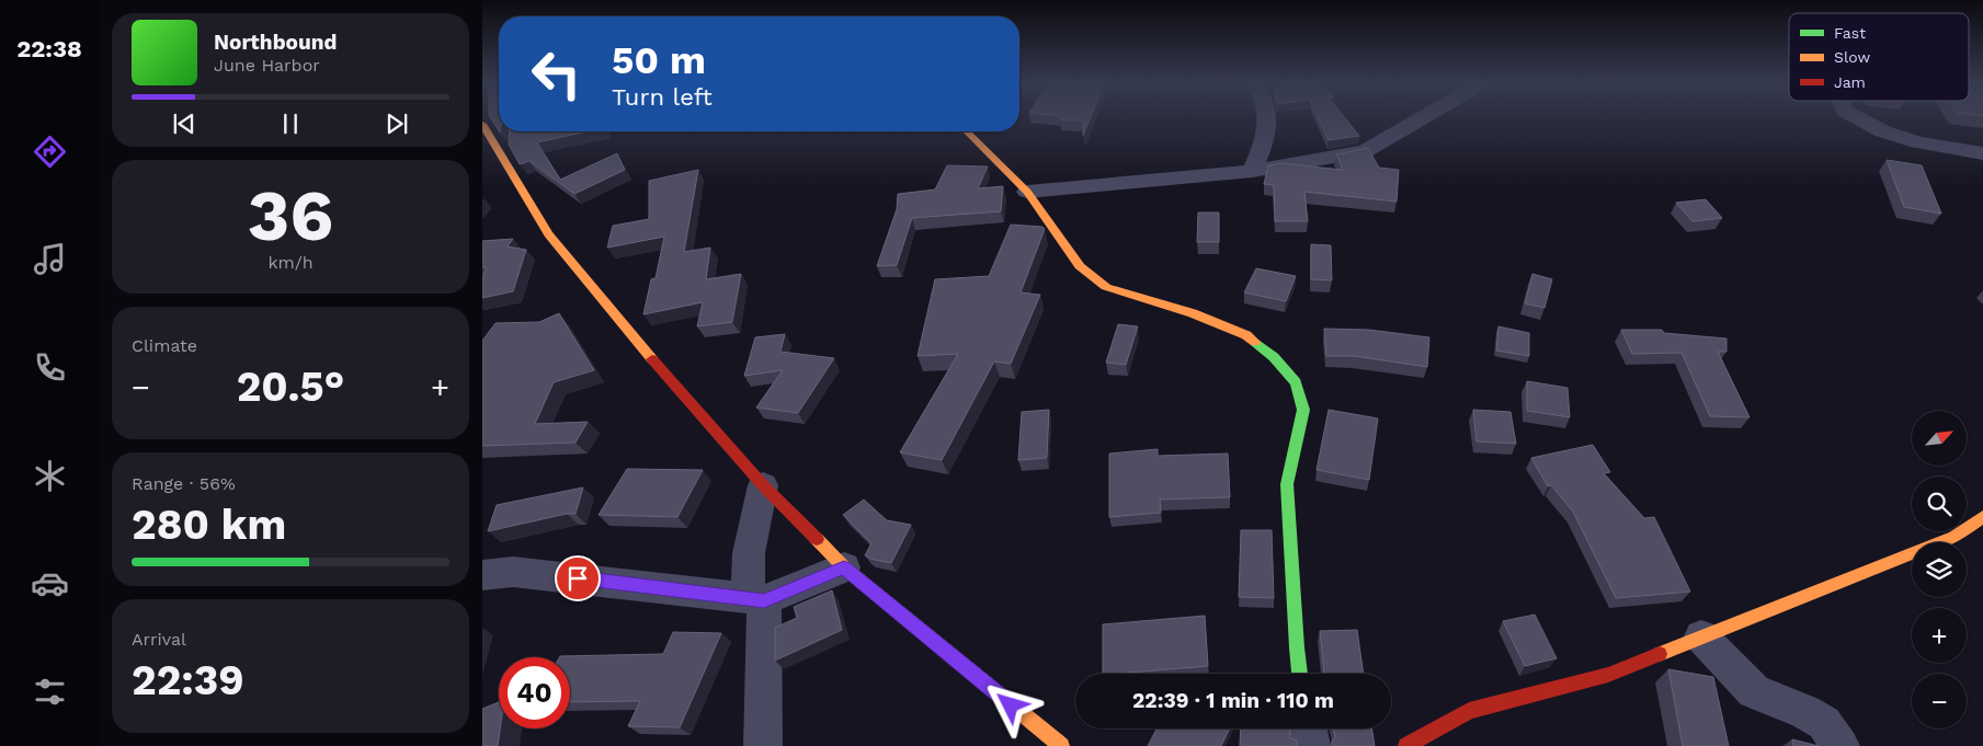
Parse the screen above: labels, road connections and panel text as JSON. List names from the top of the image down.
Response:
{
  "legend": ["Fast", "Slow", "Jam"],
  "north": "top right",
  "page": {
    "tabs": "22:38",
    "turn": ["50 m", "Turn left"],
    "song": ["Northbound", "June Harbor"],
    "tile": [
      ["36", "km/h"],
      "Climate",
      ["Range · 56%", "280 km"],
      ["Arrival", "22:39"]
    ],
    "heat": ["−", "20.5°", "+"],
    "map_buttons": ["+", "−"],
    "limit": "40",
    "trip": "22:39 · 1 min · 110 m"
  }
}
